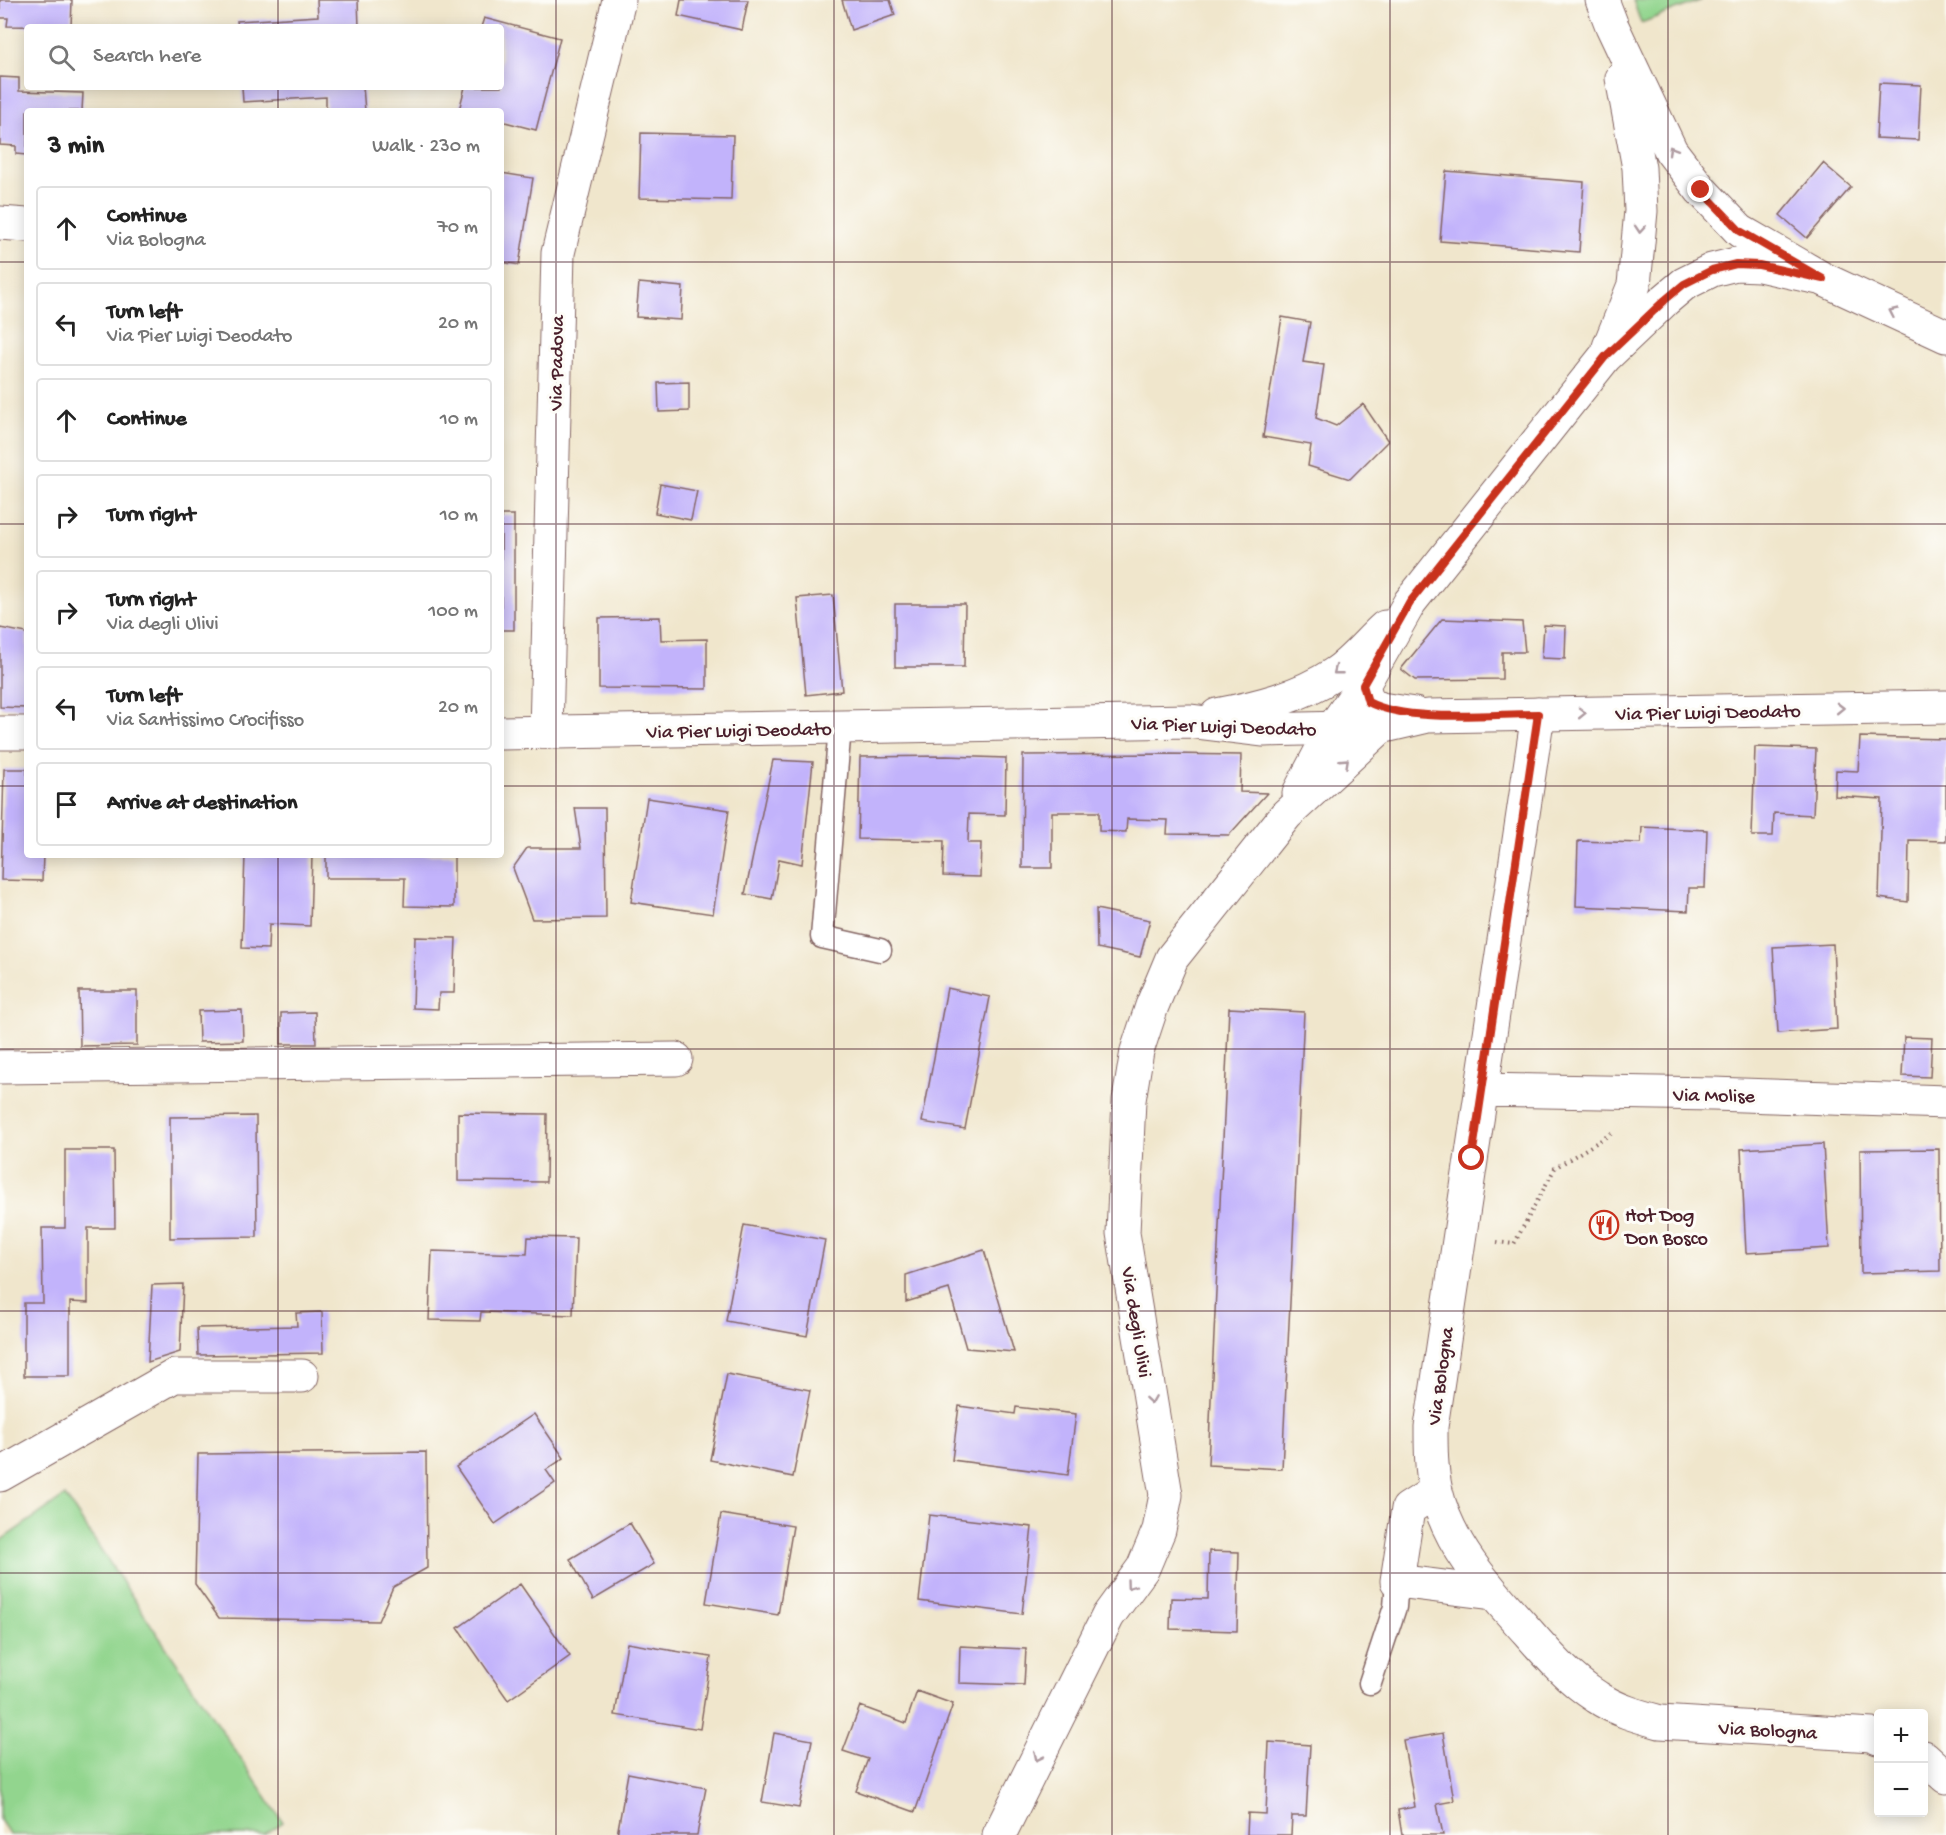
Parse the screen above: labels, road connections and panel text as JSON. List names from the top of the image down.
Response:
{
  "streets": {
    "street": [
      "Via Padova",
      "Via Pier Luigi Deodato",
      "Via Molise",
      "Via degli Ulivi",
      "Via Bologna"
    ]
  },
  "crossings": [
    ["Via Padova", "Via Pier Luigi Deodato"],
    ["Via Pier Luigi Deodato", "Via Bologna"],
    ["Via Molise", "Via Bologna"]
  ],
  "one_way": ["Via degli Ulivi"],
  "places": {
    "restaurant": ["Hot Dog Don Bosco"]
  },
  "page": {
    "search": "Search here",
    "heading": ["3 min", "Walk · 230 m"],
    "list": [
      ["Continue", "Via Bologna", "70 m"],
      ["Turn left", "Via Pier Luigi Deodato", "20 m"],
      ["Continue", "10 m"],
      ["Turn right", "10 m"],
      ["Turn right", "Via degli Ulivi", "100 m"],
      ["Turn left", "Via Santissimo Crocifisso", "20 m"],
      "Arrive at destination"
    ],
    "map_buttons": ["+", "−"]
  }
}
